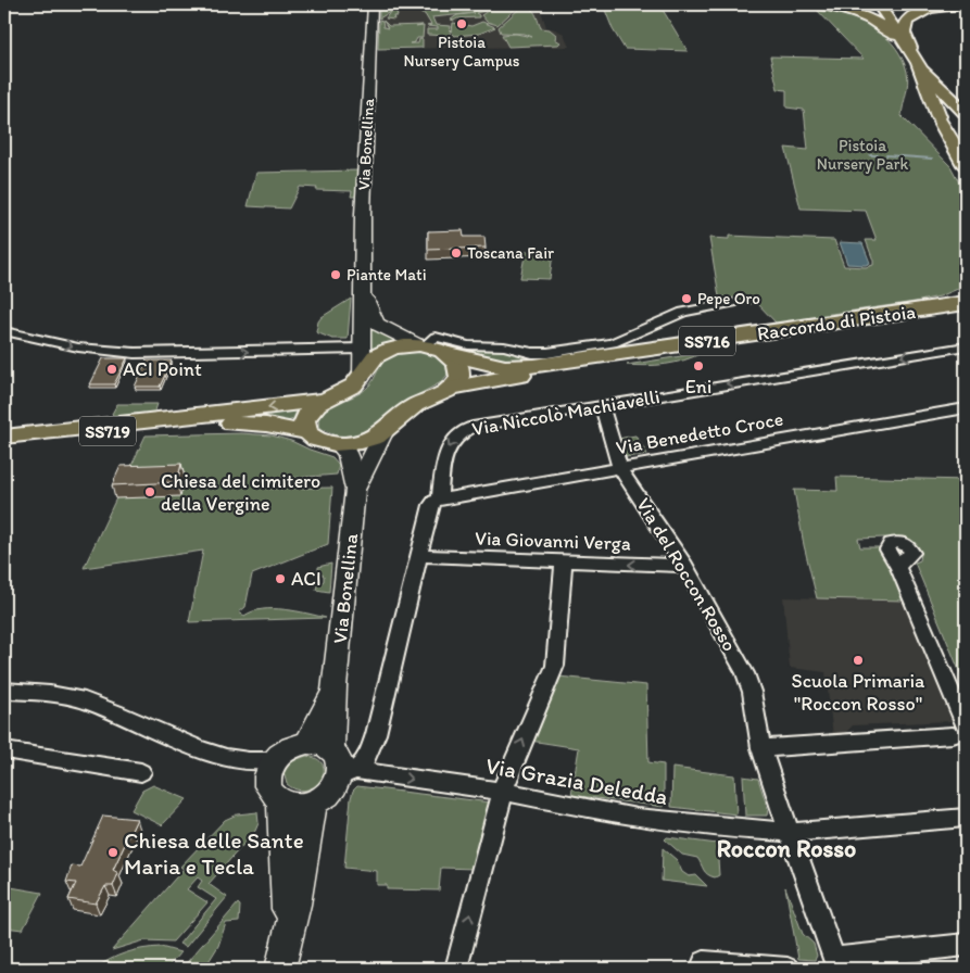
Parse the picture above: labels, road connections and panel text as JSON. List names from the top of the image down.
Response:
{
  "streets": {
    "highway": ["Raccordo di Pistoia", "SS716"],
    "main road": ["Via Bonellina", "SS719"],
    "street": [
      "Via Niccolò Machiavelli",
      "Via Benedetto Croce",
      "Via Giovanni Verga",
      "Via del Roccon Rosso",
      "Via Grazia Deledda"
    ]
  },
  "crossings": [
    ["Via Bonellina", "Via Niccolò Machiavelli"],
    ["Via Bonellina", "Via Grazia Deledda"],
    ["Via Niccolò Machiavelli", "Via Benedetto Croce"],
    ["Via Niccolò Machiavelli", "Via Giovanni Verga"],
    ["Via Niccolò Machiavelli", "Via del Roccon Rosso"],
    ["Via Niccolò Machiavelli", "Via Grazia Deledda"],
    ["Via Benedetto Croce", "Via del Roccon Rosso"],
    ["Via Giovanni Verga", "Via del Roccon Rosso"],
    ["Via del Roccon Rosso", "Via Grazia Deledda"]
  ],
  "one_way": ["Via Giovanni Verga"],
  "districts": ["Roccon Rosso"],
  "parks": ["Pistoia Nursery Park"],
  "places": [
    "Pistoia Nursery Campus",
    "Toscana Fair",
    "Piante Mati",
    "Pepe Oro",
    "Eni",
    "ACI Point",
    "Chiesa del cimitero della Vergine",
    "ACI",
    "Scuola Primaria \"Roccon Rosso\"",
    "Chiesa delle Sante Maria e Tecla"
  ]
}
